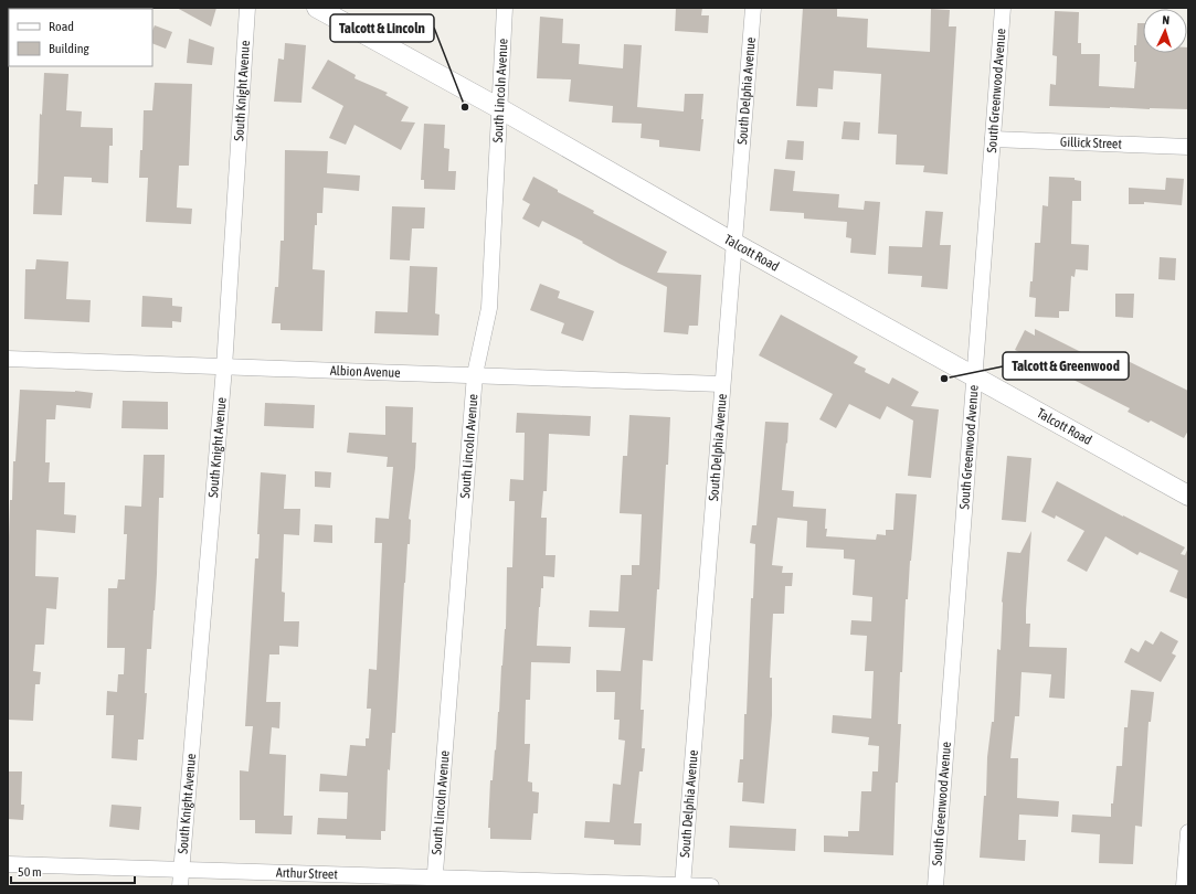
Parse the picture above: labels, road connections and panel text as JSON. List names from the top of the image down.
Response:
{
  "streets": {
    "street": [
      "South Knight Avenue",
      "South Lincoln Avenue",
      "South Delphia Avenue",
      "South Greenwood Avenue",
      "Gillick Street",
      "Talcott Road",
      "Albion Avenue",
      "Arthur Street"
    ]
  },
  "crossings": [
    ["South Knight Avenue", "Albion Avenue"],
    ["South Knight Avenue", "Arthur Street"],
    ["South Lincoln Avenue", "Talcott Road"],
    ["South Lincoln Avenue", "Albion Avenue"],
    ["South Lincoln Avenue", "Arthur Street"],
    ["South Delphia Avenue", "Talcott Road"],
    ["South Delphia Avenue", "Albion Avenue"],
    ["South Delphia Avenue", "Arthur Street"],
    ["South Greenwood Avenue", "Gillick Street"],
    ["South Greenwood Avenue", "Talcott Road"]
  ],
  "places": ["Talcott & Lincoln", "Talcott & Greenwood"],
  "legend": ["Road", "Building"],
  "scale_bar": "50 m",
  "north": "top"
}
